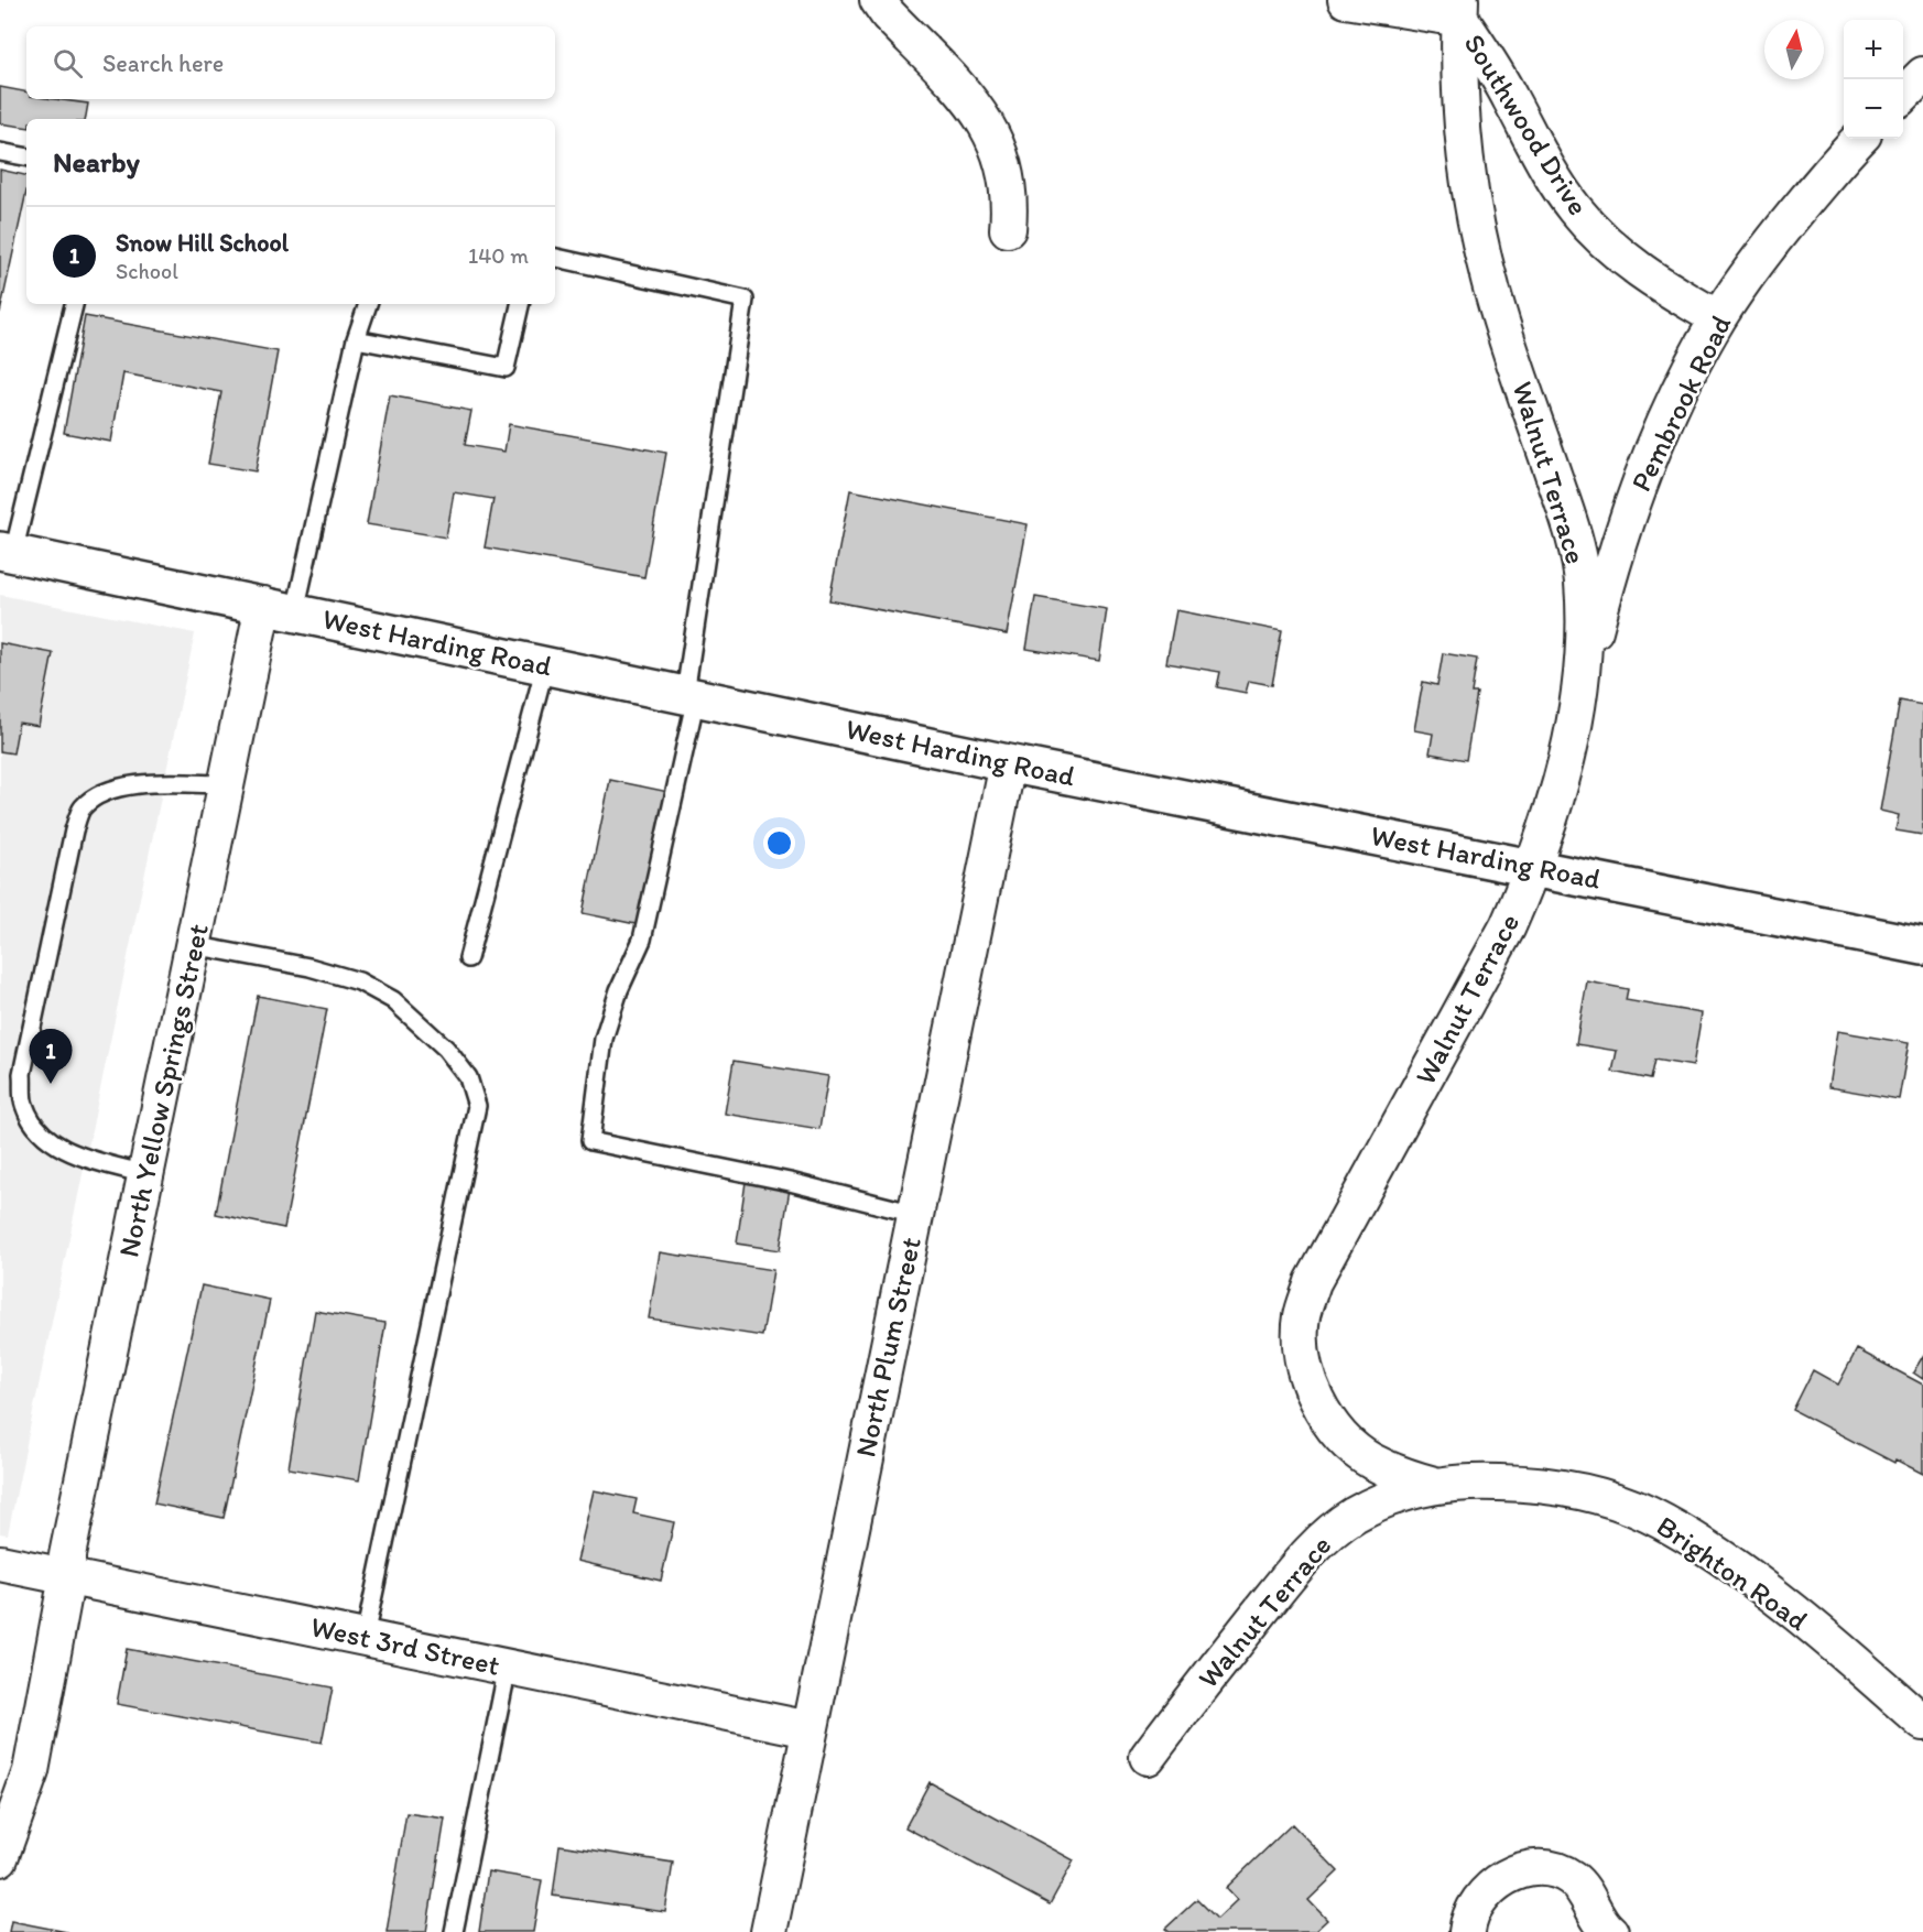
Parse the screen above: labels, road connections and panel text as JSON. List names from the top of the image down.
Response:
{
  "streets": {
    "street": [
      "Southwood Drive",
      "Pembrook Road",
      "Walnut Terrace",
      "West Harding Road",
      "North Yellow Springs Street",
      "North Plum Street",
      "Brighton Road",
      "West 3rd Street"
    ]
  },
  "crossings": [
    ["Southwood Drive", "Pembrook Road"],
    ["Southwood Drive", "Walnut Terrace"],
    ["Pembrook Road", "Walnut Terrace"],
    ["Walnut Terrace", "West Harding Road"],
    ["Walnut Terrace", "Brighton Road"],
    ["West Harding Road", "North Yellow Springs Street"],
    ["West Harding Road", "North Plum Street"],
    ["North Yellow Springs Street", "West 3rd Street"],
    ["North Plum Street", "West 3rd Street"]
  ],
  "north": "top",
  "page": {
    "map_buttons": ["+", "−"],
    "search": "Search here",
    "heading": "Nearby",
    "list": [
      {
        "mark": "1",
        "name": "Snow Hill School",
        "note": "School",
        "value": "140 m"
      }
    ],
    "pins": "1"
  }
}
